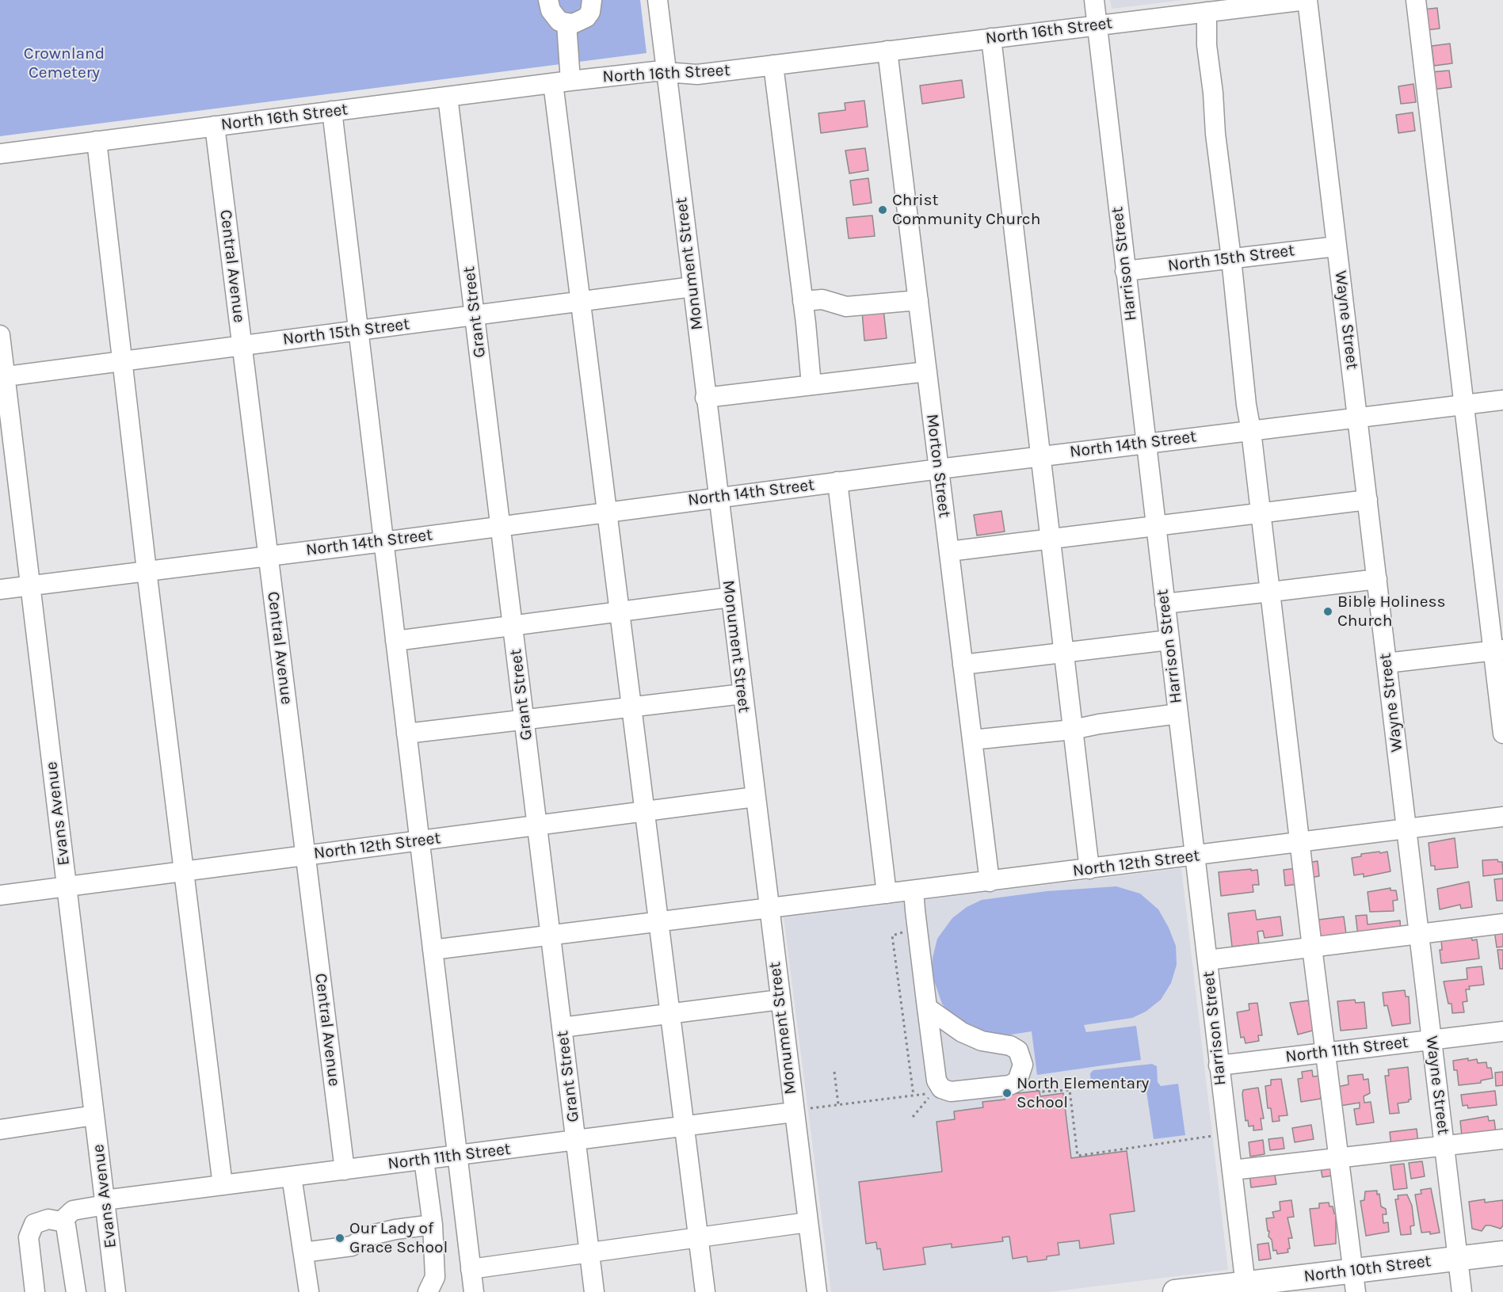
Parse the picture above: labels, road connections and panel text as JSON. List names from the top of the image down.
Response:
{
  "streets": {
    "main road": ["North 10th Street"],
    "street": [
      "North 16th Street",
      "North 15th Street",
      "Monument Street",
      "Harrison Street",
      "Central Avenue",
      "Grant Street",
      "Wayne Street",
      "North 14th Street",
      "Morton Street",
      "Evans Avenue",
      "North 12th Street",
      "North 11th Street"
    ]
  },
  "crossings": [
    ["North 16th Street", "Monument Street"],
    ["North 16th Street", "Harrison Street"],
    ["North 16th Street", "Central Avenue"],
    ["North 16th Street", "Grant Street"],
    ["North 16th Street", "Wayne Street"],
    ["North 16th Street", "Morton Street"],
    ["North 15th Street", "Monument Street"],
    ["North 15th Street", "Harrison Street"],
    ["North 15th Street", "Central Avenue"],
    ["North 15th Street", "Grant Street"],
    ["North 15th Street", "Wayne Street"],
    ["North 15th Street", "Evans Avenue"],
    ["Monument Street", "North 14th Street"],
    ["Monument Street", "North 12th Street"],
    ["Monument Street", "North 11th Street"],
    ["Harrison Street", "North 14th Street"],
    ["Harrison Street", "North 12th Street"],
    ["Harrison Street", "North 11th Street"],
    ["Harrison Street", "North 10th Street"],
    ["Central Avenue", "North 14th Street"],
    ["Central Avenue", "North 12th Street"],
    ["Central Avenue", "North 11th Street"],
    ["Grant Street", "North 14th Street"],
    ["Grant Street", "North 12th Street"],
    ["Grant Street", "North 11th Street"],
    ["Wayne Street", "North 14th Street"],
    ["Wayne Street", "North 12th Street"],
    ["Wayne Street", "North 11th Street"],
    ["Wayne Street", "North 10th Street"],
    ["North 14th Street", "Morton Street"],
    ["North 14th Street", "Evans Avenue"],
    ["Morton Street", "North 12th Street"],
    ["Evans Avenue", "North 12th Street"],
    ["Evans Avenue", "North 11th Street"]
  ],
  "parks": ["Crownland Cemetery"],
  "places": [
    "Christ Community Church",
    "Bible Holiness Church",
    "North Elementary School",
    "Our Lady of Grace School"
  ]
}
